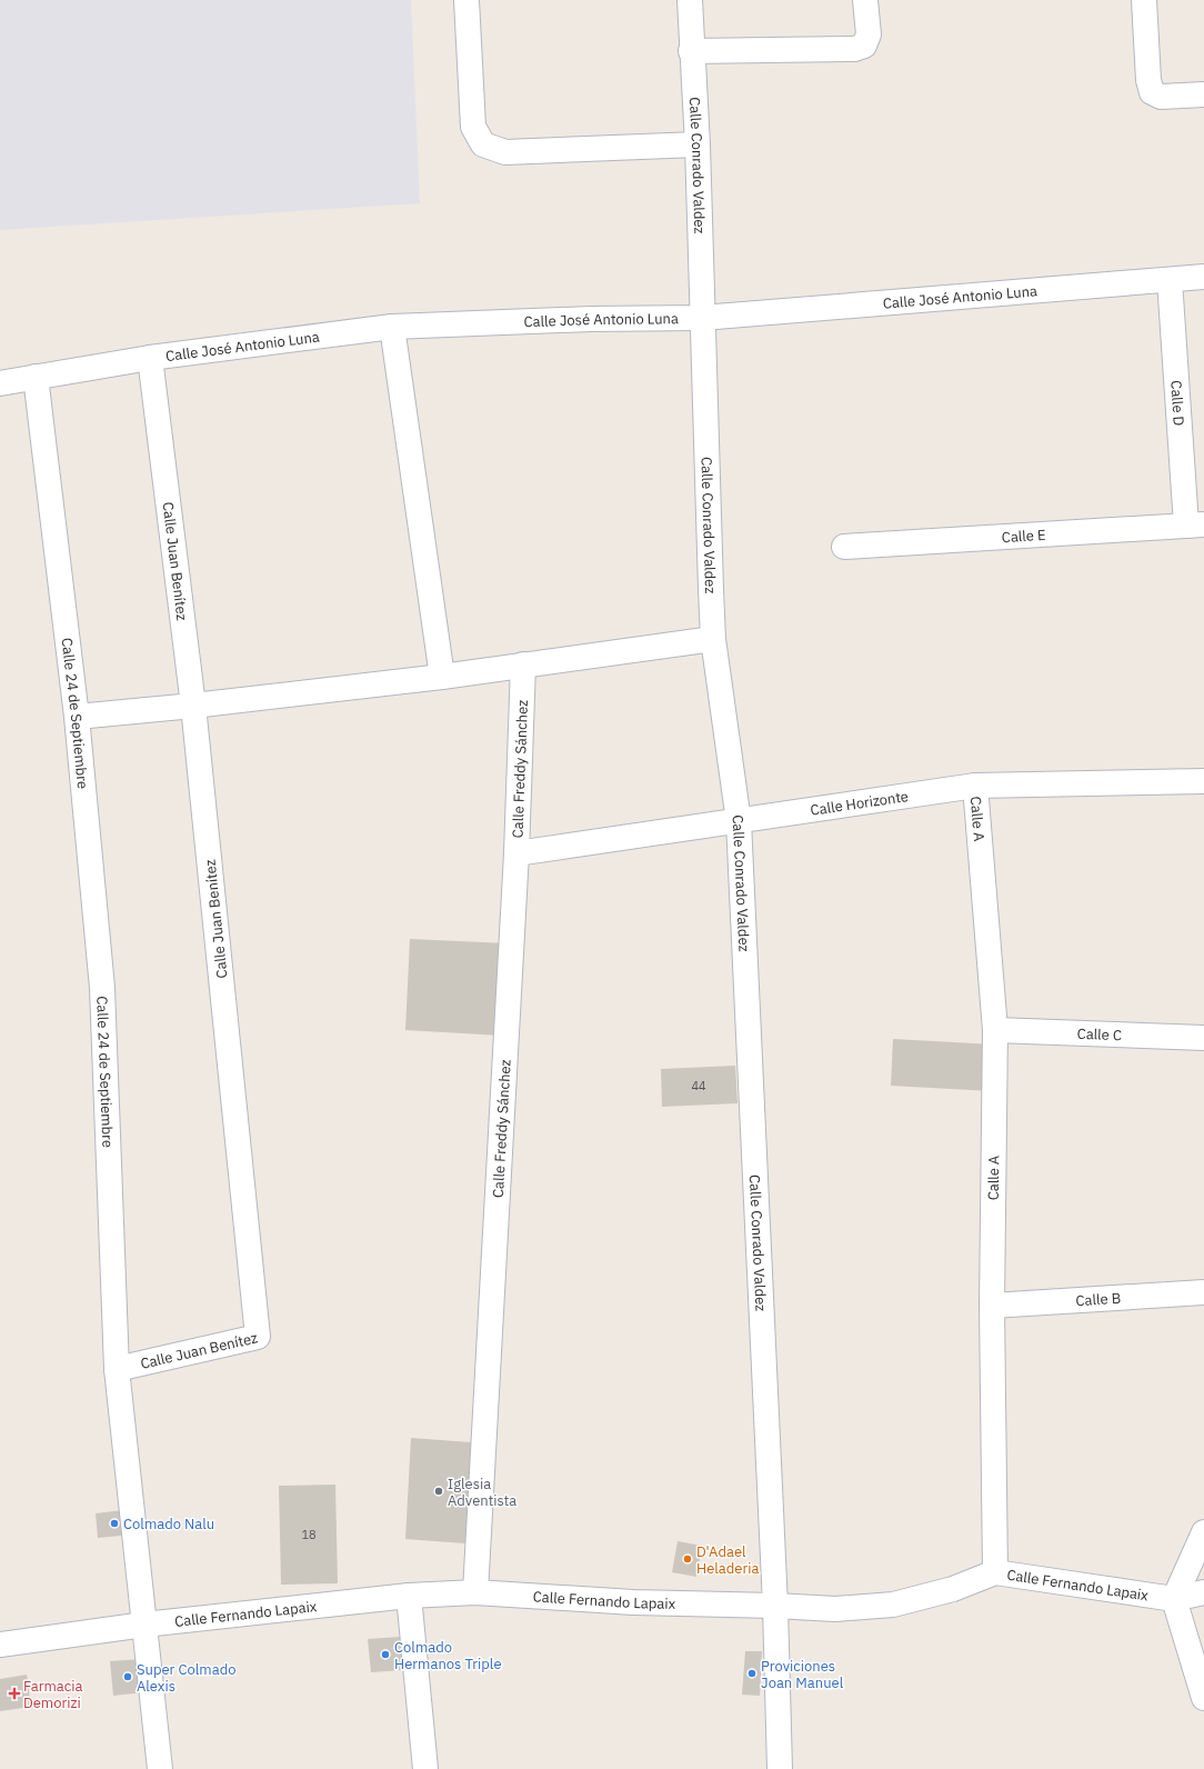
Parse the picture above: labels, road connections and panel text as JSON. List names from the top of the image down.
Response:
{
  "streets": {
    "street": [
      "Calle Conrado Valdez",
      "Calle José Antonio Luna",
      "Calle D",
      "Calle E",
      "Calle Juan Benítez",
      "Calle 24 de Septiembre",
      "Calle Freddy Sánchez",
      "Calle Horizonte",
      "Calle A",
      "Calle C",
      "Calle B",
      "Calle Fernando Lapaix"
    ]
  },
  "crossings": [
    ["Calle Conrado Valdez", "Calle José Antonio Luna"],
    ["Calle Conrado Valdez", "Calle Horizonte"],
    ["Calle Conrado Valdez", "Calle Fernando Lapaix"],
    ["Calle José Antonio Luna", "Calle D"],
    ["Calle José Antonio Luna", "Calle Juan Benítez"],
    ["Calle José Antonio Luna", "Calle 24 de Septiembre"],
    ["Calle D", "Calle E"],
    ["Calle Juan Benítez", "Calle 24 de Septiembre"],
    ["Calle 24 de Septiembre", "Calle Fernando Lapaix"],
    ["Calle Freddy Sánchez", "Calle Horizonte"],
    ["Calle Freddy Sánchez", "Calle Fernando Lapaix"],
    ["Calle Horizonte", "Calle A"],
    ["Calle A", "Calle C"],
    ["Calle A", "Calle B"],
    ["Calle A", "Calle Fernando Lapaix"]
  ],
  "places": {
    "other": [
      "Iglesia Adventista",
      "Colmado Nalu",
      "D'Adael Heladeria",
      "Colmado Hermanos Triple",
      "Proviciones Joan Manuel",
      "Super Colmado Alexis"
    ],
    "health": ["Farmacia Demorizi"]
  },
  "house_numbers": ["44", "18"]
}
